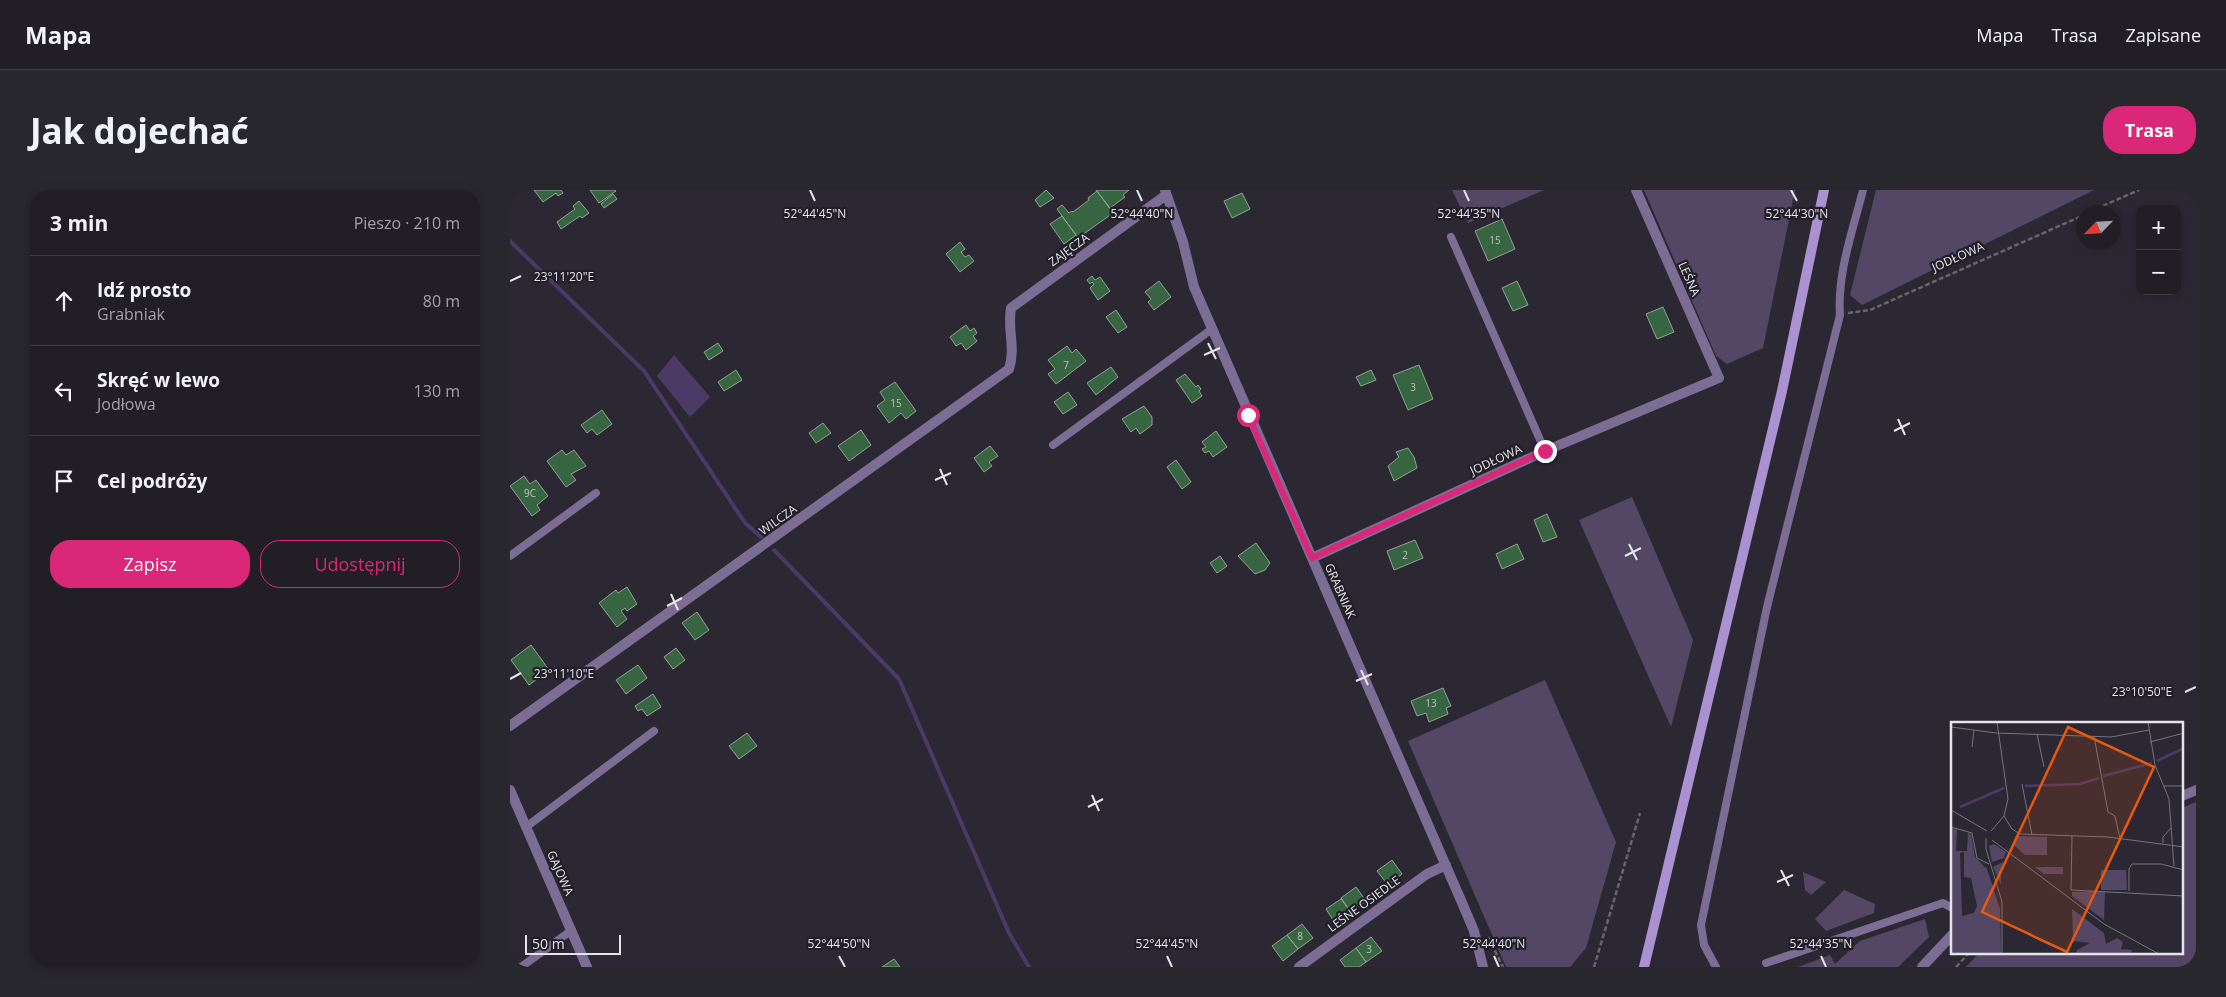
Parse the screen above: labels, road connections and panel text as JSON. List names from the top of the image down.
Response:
{
  "streets": {
    "street": [
      "ZAJĘCZA",
      "JODŁOWA",
      "LEŚNA",
      "WILCZA",
      "GRABNIAK",
      "GAJOWA",
      "LEŚNE OSIEDLE"
    ]
  },
  "crossings": [
    ["ZAJĘCZA", "WILCZA"],
    ["ZAJĘCZA", "GRABNIAK"],
    ["JODŁOWA", "LEŚNA"],
    ["JODŁOWA", "GRABNIAK"],
    ["GRABNIAK", "LEŚNE OSIEDLE"]
  ],
  "house_numbers": [
    "15",
    "7",
    "3",
    "15",
    "9C",
    "2",
    "13",
    "8",
    "3"
  ],
  "scale_bar": "50 m",
  "north": "bottom left",
  "page": {
    "header": "Mapa",
    "nav": ["Mapa", "Trasa", "Zapisane"],
    "buttons": [
      "Trasa",
      ["Zapisz", "Udostępnij"]
    ],
    "title": "Jak dojechać",
    "heading": ["3 min", "Pieszo · 210 m"],
    "map_buttons": ["+", "−"],
    "list": [
      ["Idź prosto", "Grabniak", "80 m"],
      ["Skręć w lewo", "Jodłowa", "130 m"],
      "Cel podróży"
    ],
    "scale": "50 m"
  },
  "coordinates": [
    "52°44'45\"N",
    "52°44'40\"N",
    "52°44'30\"N",
    "52°44'35\"N",
    "23°11'20\"E",
    "23°11'10\"E",
    "23°10'50\"E",
    "52°44'50\"N"
  ]
}
